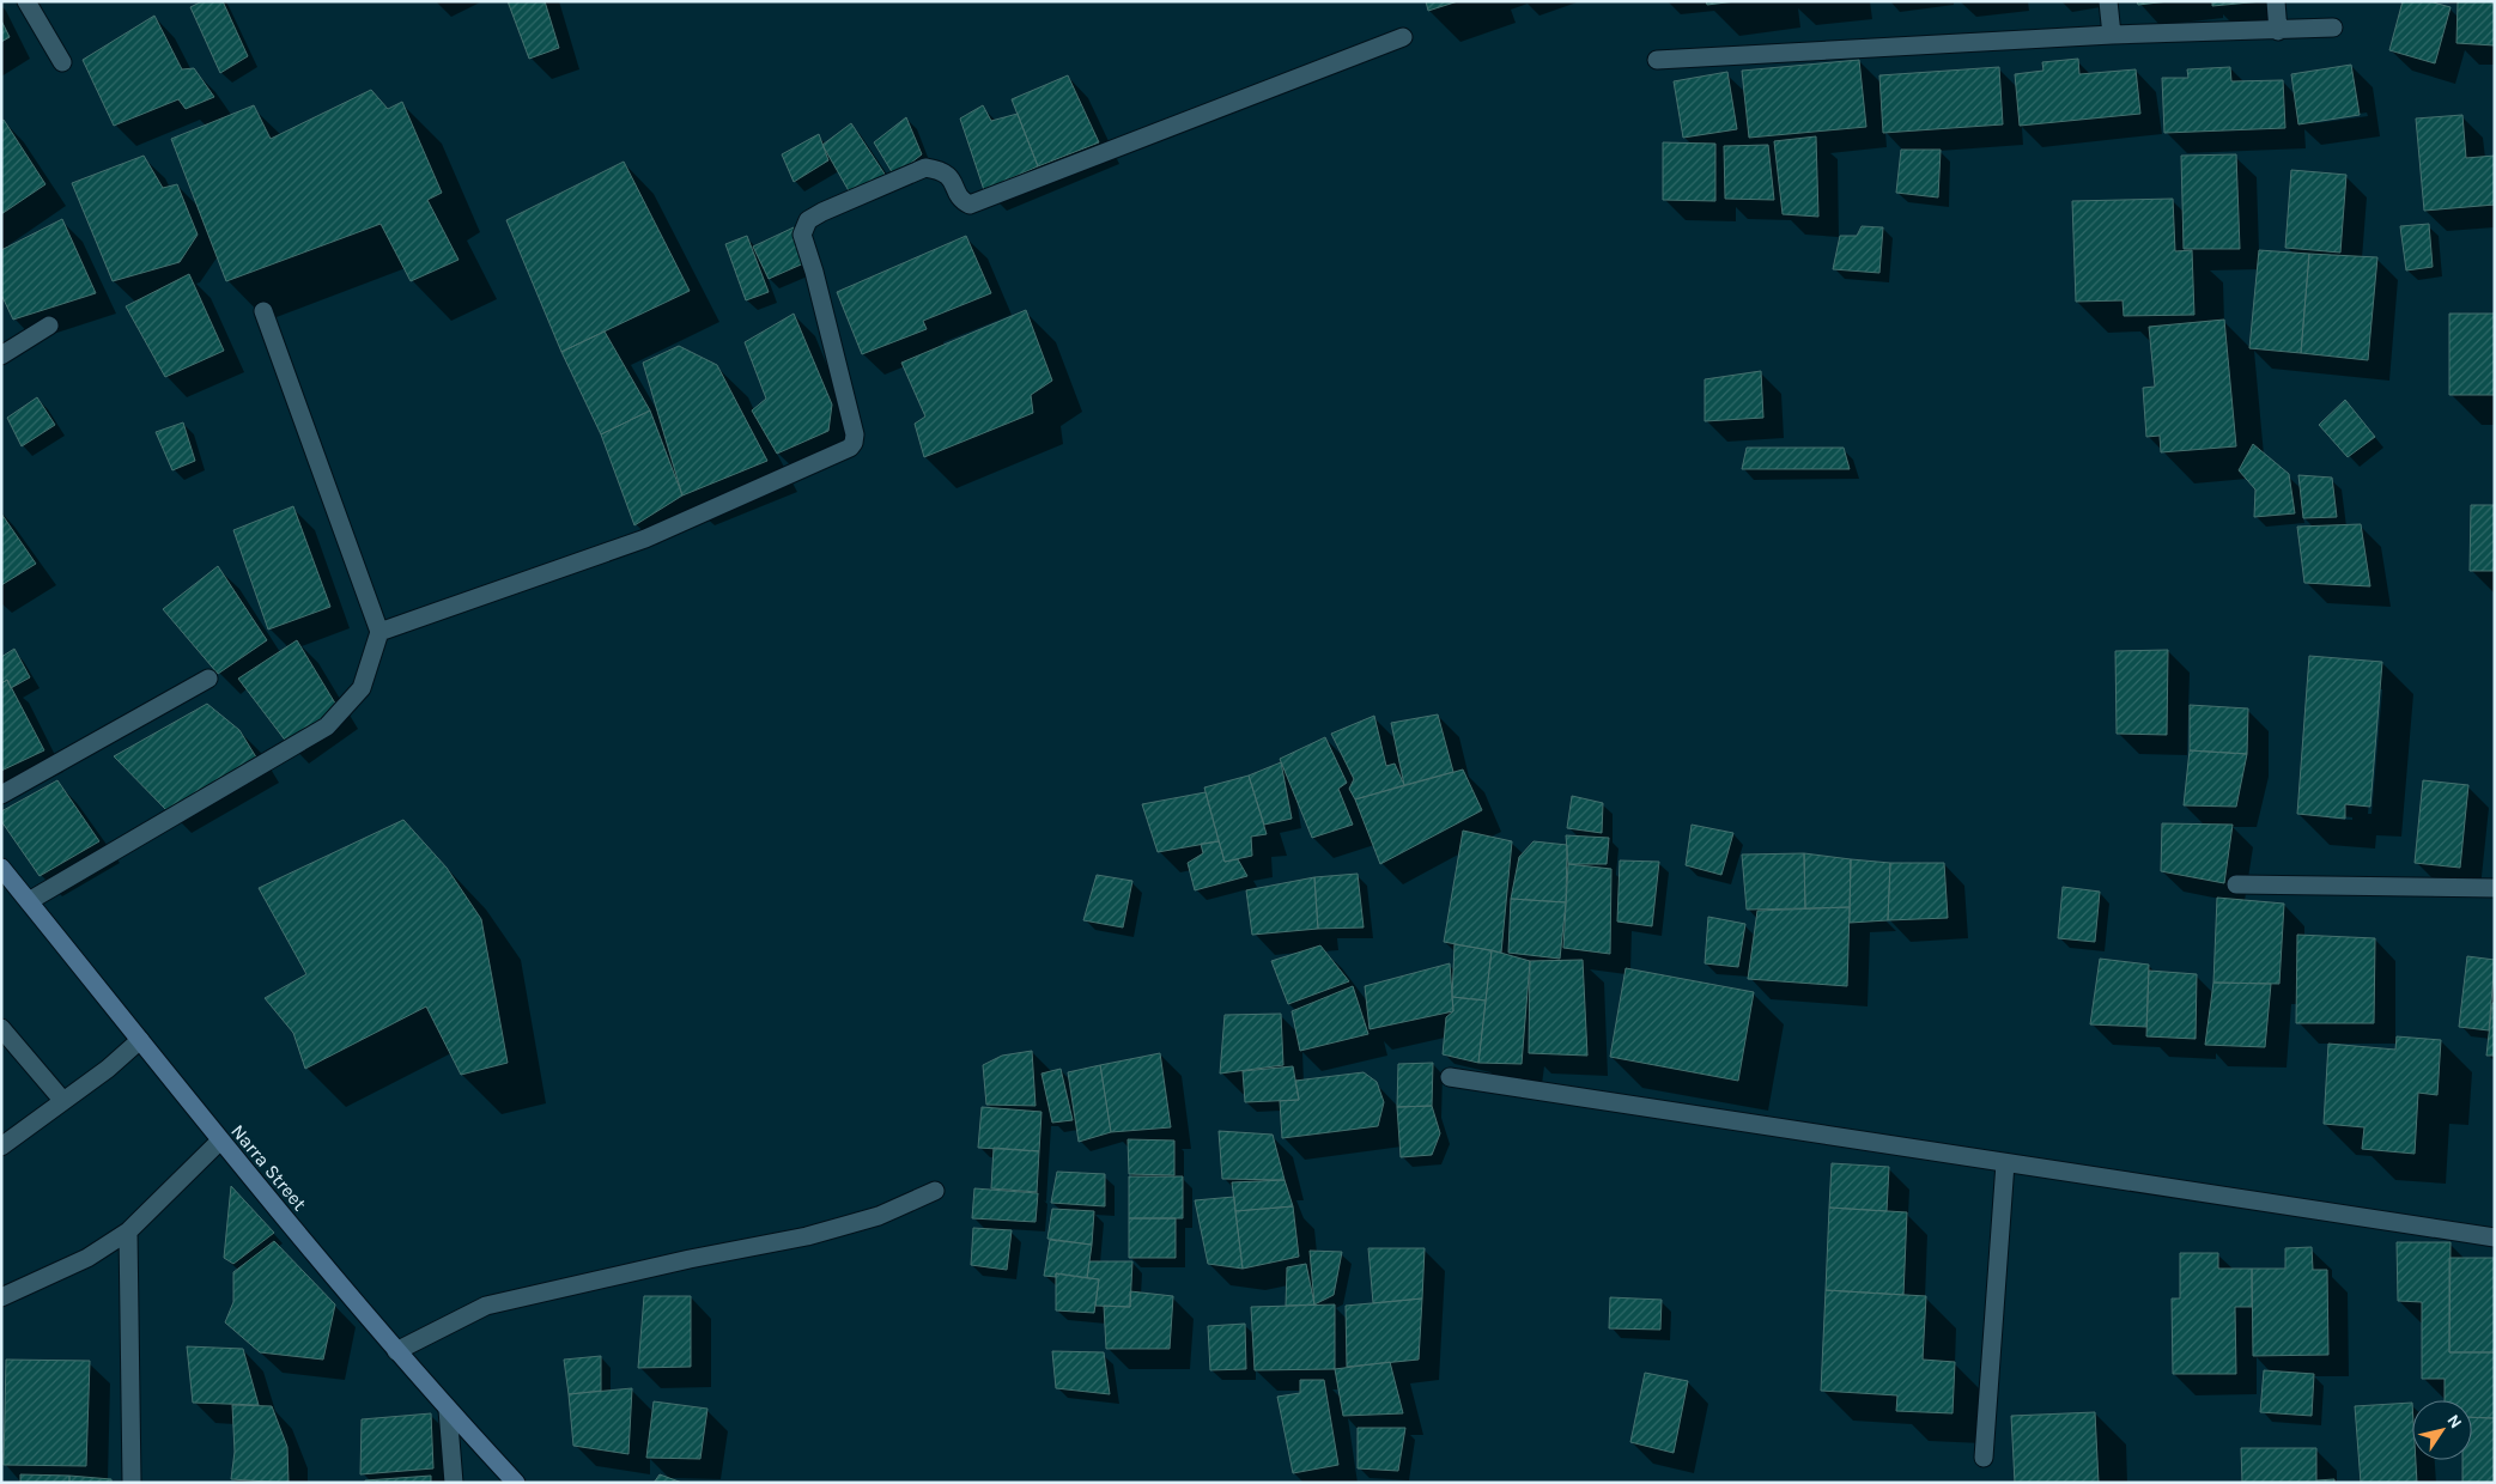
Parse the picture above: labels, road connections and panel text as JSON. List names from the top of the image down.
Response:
{
  "streets": {
    "street": ["Narra Street"]
  },
  "north": "top right"
}
